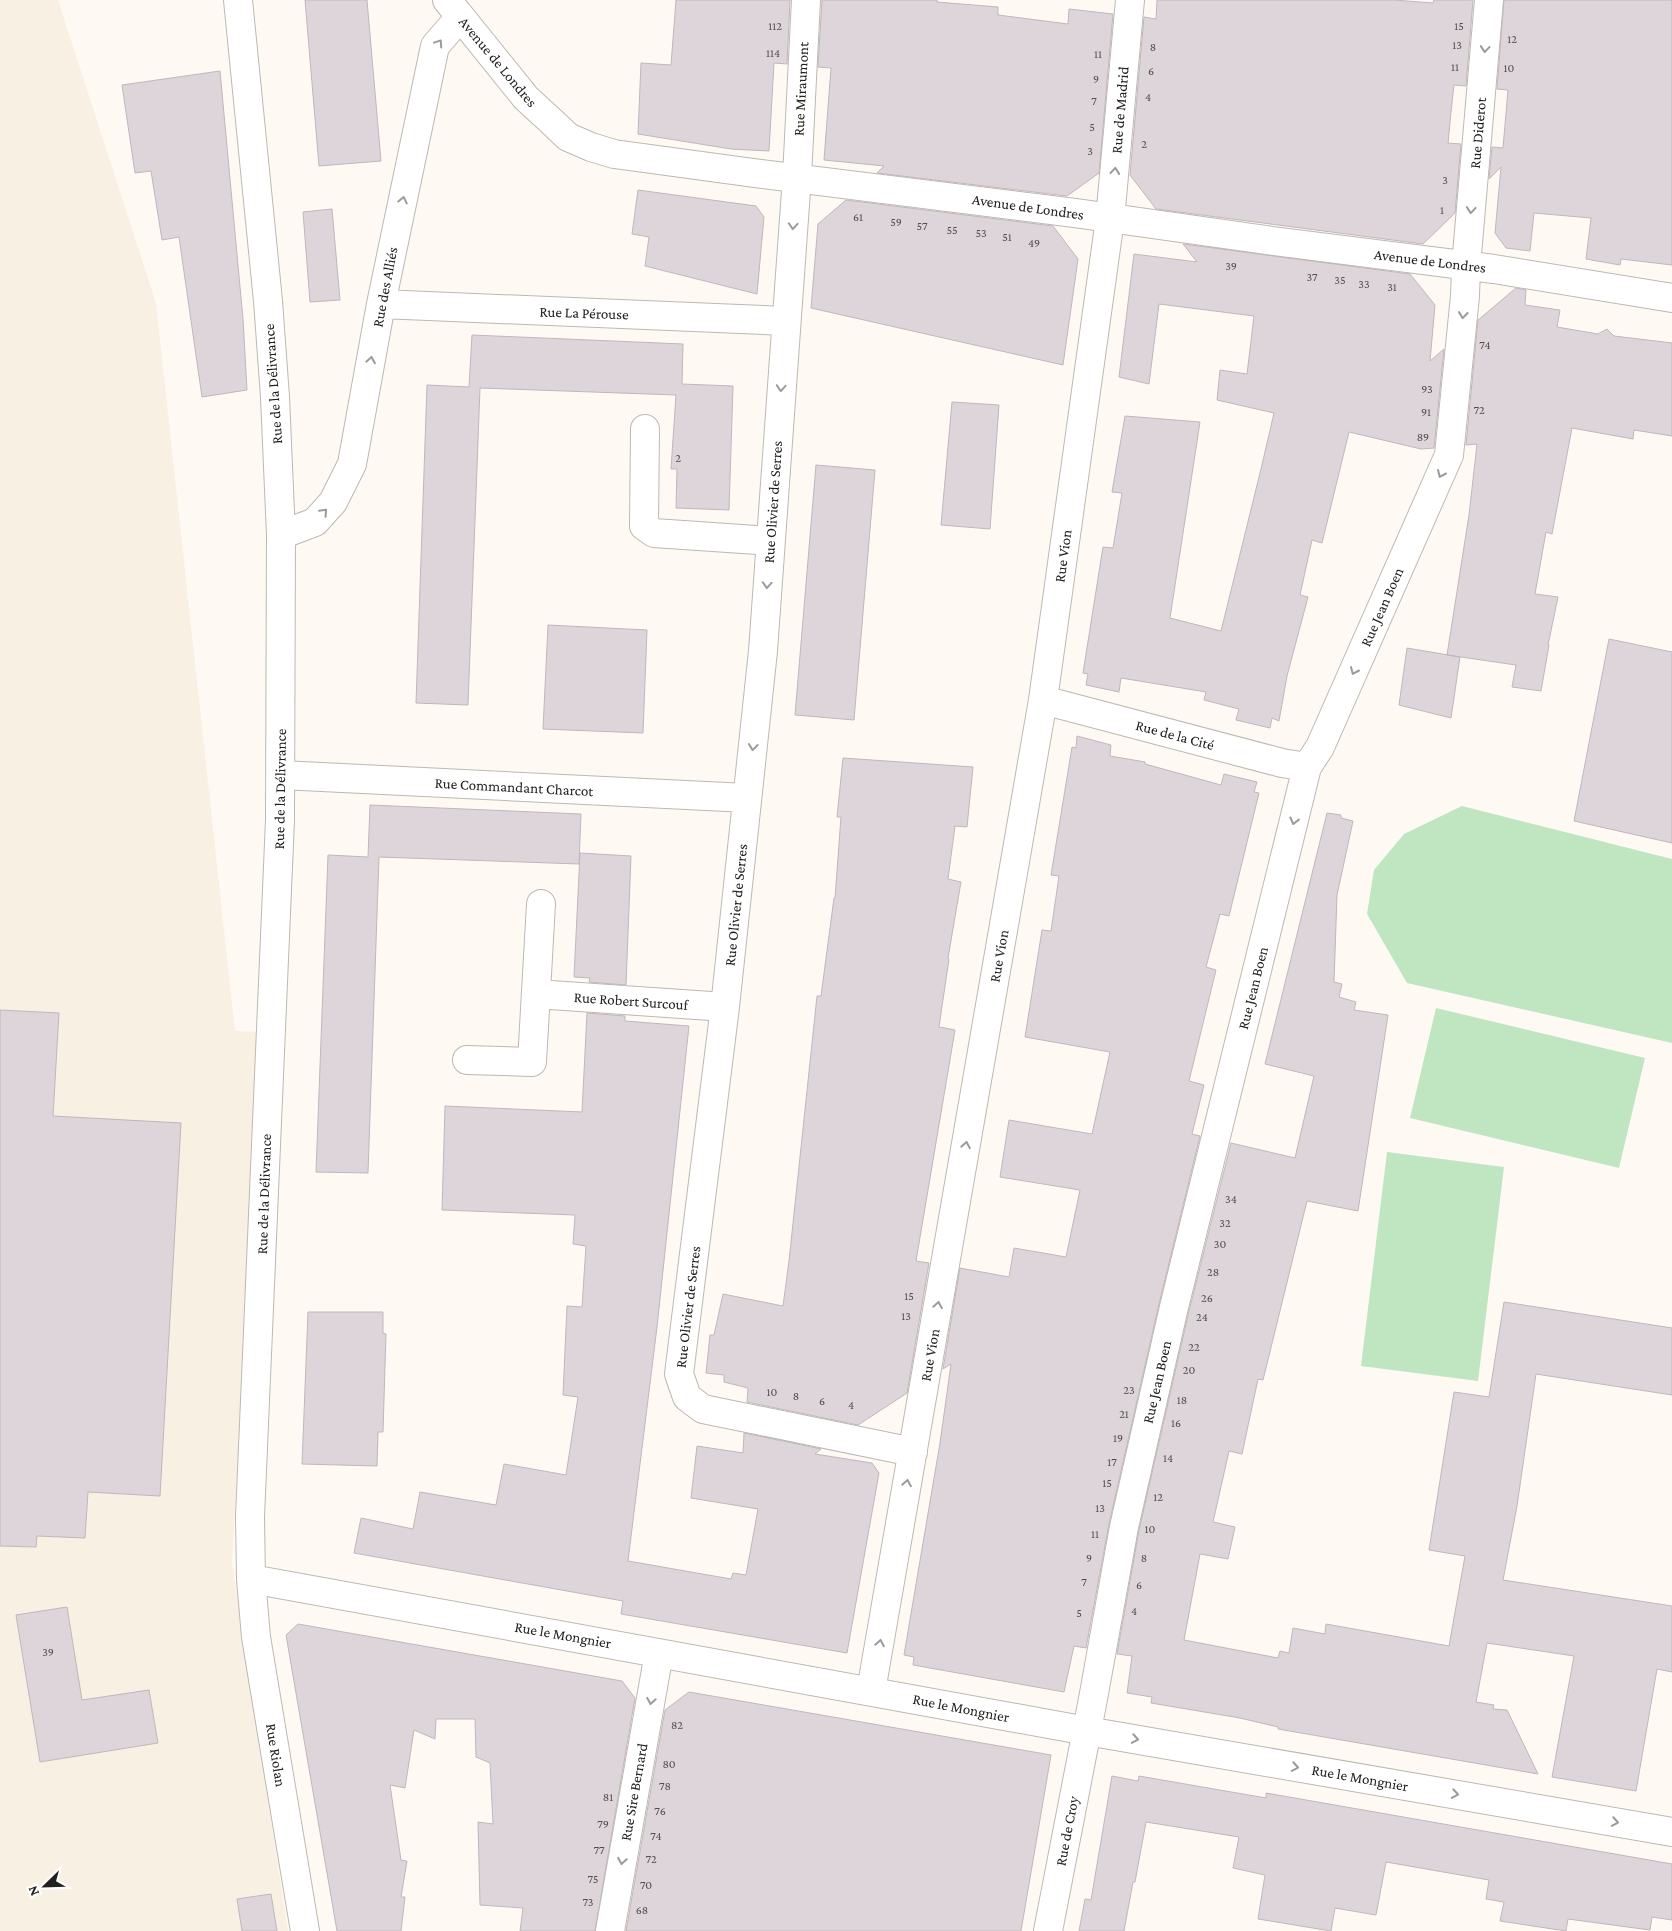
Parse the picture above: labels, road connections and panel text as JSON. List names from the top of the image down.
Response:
{
  "streets": {
    "street": [
      "Avenue de Londres",
      "Rue Miraumont",
      "Rue de Madrid",
      "Rue Diderot",
      "Rue des Alliés",
      "Rue La Pérouse",
      "Rue de la Délivrance",
      "Rue Olivier de Serres",
      "Rue Vion",
      "Rue Jean Boen",
      "Rue de la Cité",
      "Rue Commandant Charcot",
      "Rue Robert Surcouf",
      "Rue le Mongnier",
      "Rue Riolan",
      "Rue Sire Bernard",
      "Rue de Croy"
    ]
  },
  "crossings": [
    ["Avenue de Londres", "Rue Miraumont"],
    ["Avenue de Londres", "Rue de Madrid"],
    ["Avenue de Londres", "Rue Diderot"],
    ["Avenue de Londres", "Rue des Alliés"],
    ["Avenue de Londres", "Rue Olivier de Serres"],
    ["Avenue de Londres", "Rue Vion"],
    ["Avenue de Londres", "Rue Jean Boen"],
    ["Rue Miraumont", "Rue Olivier de Serres"],
    ["Rue de Madrid", "Rue Vion"],
    ["Rue Diderot", "Rue Jean Boen"],
    ["Rue des Alliés", "Rue La Pérouse"],
    ["Rue des Alliés", "Rue de la Délivrance"],
    ["Rue La Pérouse", "Rue Olivier de Serres"],
    ["Rue de la Délivrance", "Rue Commandant Charcot"],
    ["Rue de la Délivrance", "Rue le Mongnier"],
    ["Rue de la Délivrance", "Rue Riolan"],
    ["Rue Olivier de Serres", "Rue Vion"],
    ["Rue Olivier de Serres", "Rue Commandant Charcot"],
    ["Rue Olivier de Serres", "Rue Robert Surcouf"],
    ["Rue Vion", "Rue de la Cité"],
    ["Rue Vion", "Rue le Mongnier"],
    ["Rue Jean Boen", "Rue de la Cité"],
    ["Rue Jean Boen", "Rue le Mongnier"],
    ["Rue Jean Boen", "Rue de Croy"],
    ["Rue le Mongnier", "Rue Riolan"],
    ["Rue le Mongnier", "Rue Sire Bernard"],
    ["Rue le Mongnier", "Rue de Croy"]
  ],
  "one_way": [
    "Rue de Madrid",
    "Rue Diderot",
    "Rue des Alliés",
    "Rue Olivier de Serres",
    "Rue Vion",
    "Rue Jean Boen",
    "Rue le Mongnier",
    "Rue Sire Bernard"
  ],
  "house_numbers": [
    "112",
    "15",
    "12",
    "13",
    "8",
    "114",
    "11",
    "11",
    "10",
    "6",
    "9",
    "4",
    "7",
    "5",
    "2",
    "3",
    "3",
    "1",
    "61",
    "59",
    "57",
    "55",
    "53",
    "51",
    "49",
    "39",
    "37",
    "35",
    "33",
    "31",
    "74",
    "93",
    "72",
    "91",
    "89",
    "2",
    "34",
    "32",
    "30",
    "28",
    "15",
    "26",
    "13",
    "24",
    "22",
    "20",
    "23",
    "10",
    "8",
    "18",
    "6",
    "4",
    "21",
    "16",
    "19",
    "14",
    "17",
    "15",
    "12",
    "13",
    "10",
    "11",
    "9",
    "8",
    "7",
    "6",
    "4",
    "5",
    "39",
    "82",
    "80",
    "78",
    "81",
    "76",
    "79",
    "74",
    "77",
    "72",
    "75",
    "70",
    "73",
    "68"
  ],
  "north": "bottom left"
}
